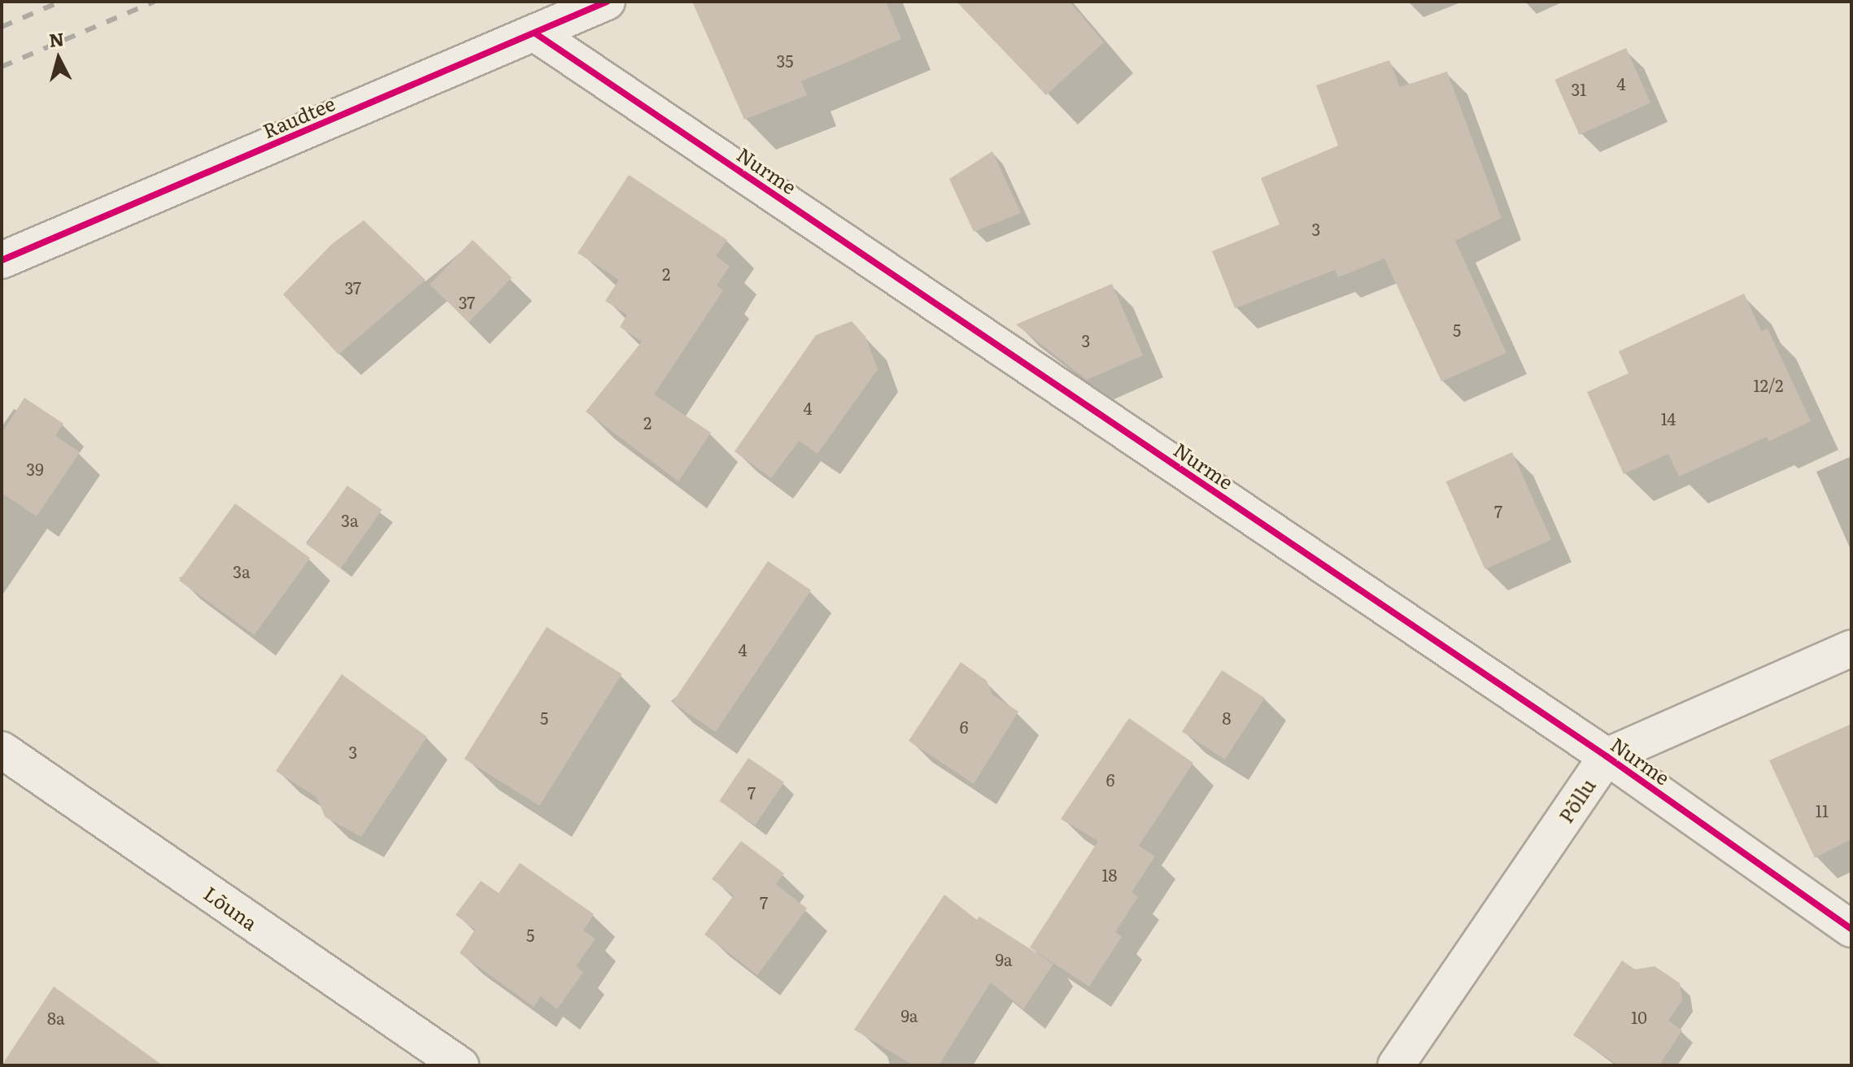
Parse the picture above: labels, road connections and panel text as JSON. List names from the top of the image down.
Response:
{
  "streets": {
    "street": [
      "Raudtee",
      "Nurme",
      "Põllu",
      "Lõuna"
    ]
  },
  "crossings": [
    ["Raudtee", "Nurme"],
    ["Nurme", "Põllu"]
  ],
  "house_numbers": [
    "35",
    "4",
    "31",
    "3",
    "2",
    "37",
    "37",
    "5",
    "3",
    "12/2",
    "4",
    "14",
    "2",
    "39",
    "7",
    "3a",
    "3a",
    "4",
    "5",
    "8",
    "6",
    "3",
    "6",
    "7",
    "11",
    "18",
    "7",
    "5",
    "9a",
    "9a",
    "10",
    "8a"
  ],
  "north": "top"
}
